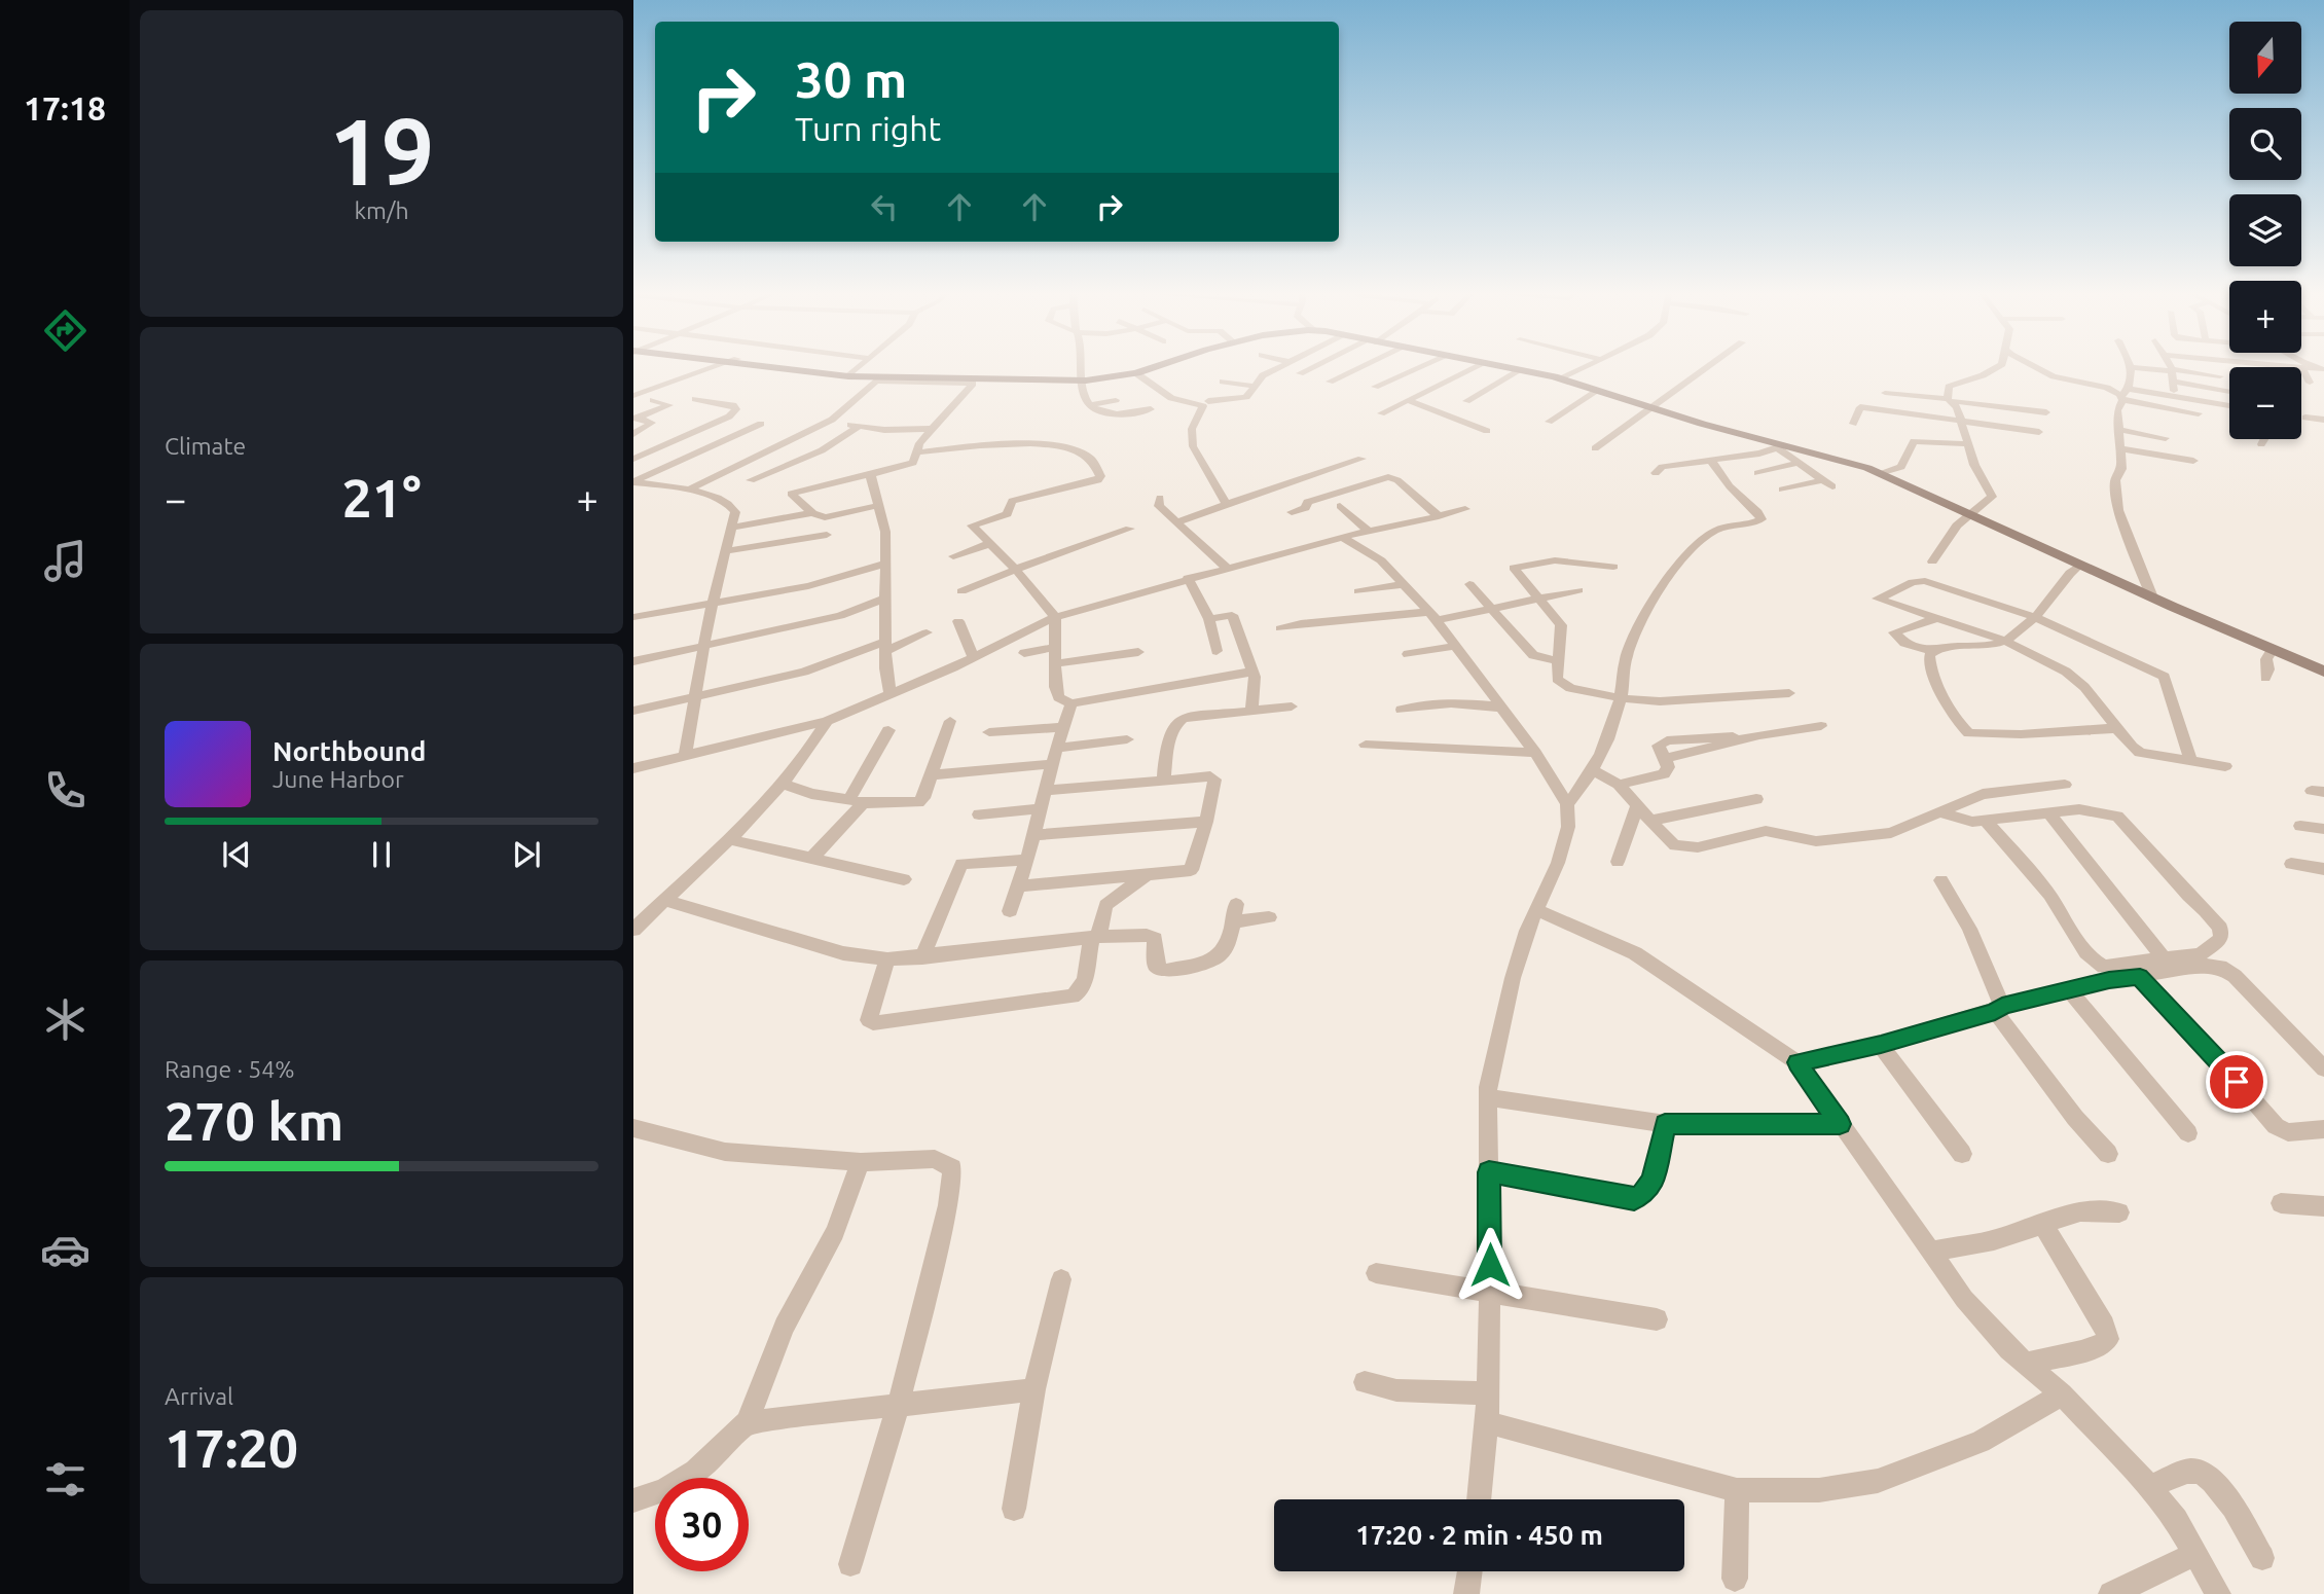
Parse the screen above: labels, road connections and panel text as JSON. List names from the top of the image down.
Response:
{
  "north": "bottom",
  "page": {
    "tabs": "17:18",
    "tile": [
      ["19", "km/h"],
      "Climate",
      ["Range · 54%", "270 km"],
      ["Arrival", "17:20"]
    ],
    "map_buttons": ["+", "−"],
    "turn": ["30 m", "Turn right"],
    "heat": ["−", "21°", "+"],
    "song": ["Northbound", "June Harbor"],
    "limit": "30",
    "trip": "17:20 · 2 min · 450 m"
  }
}
